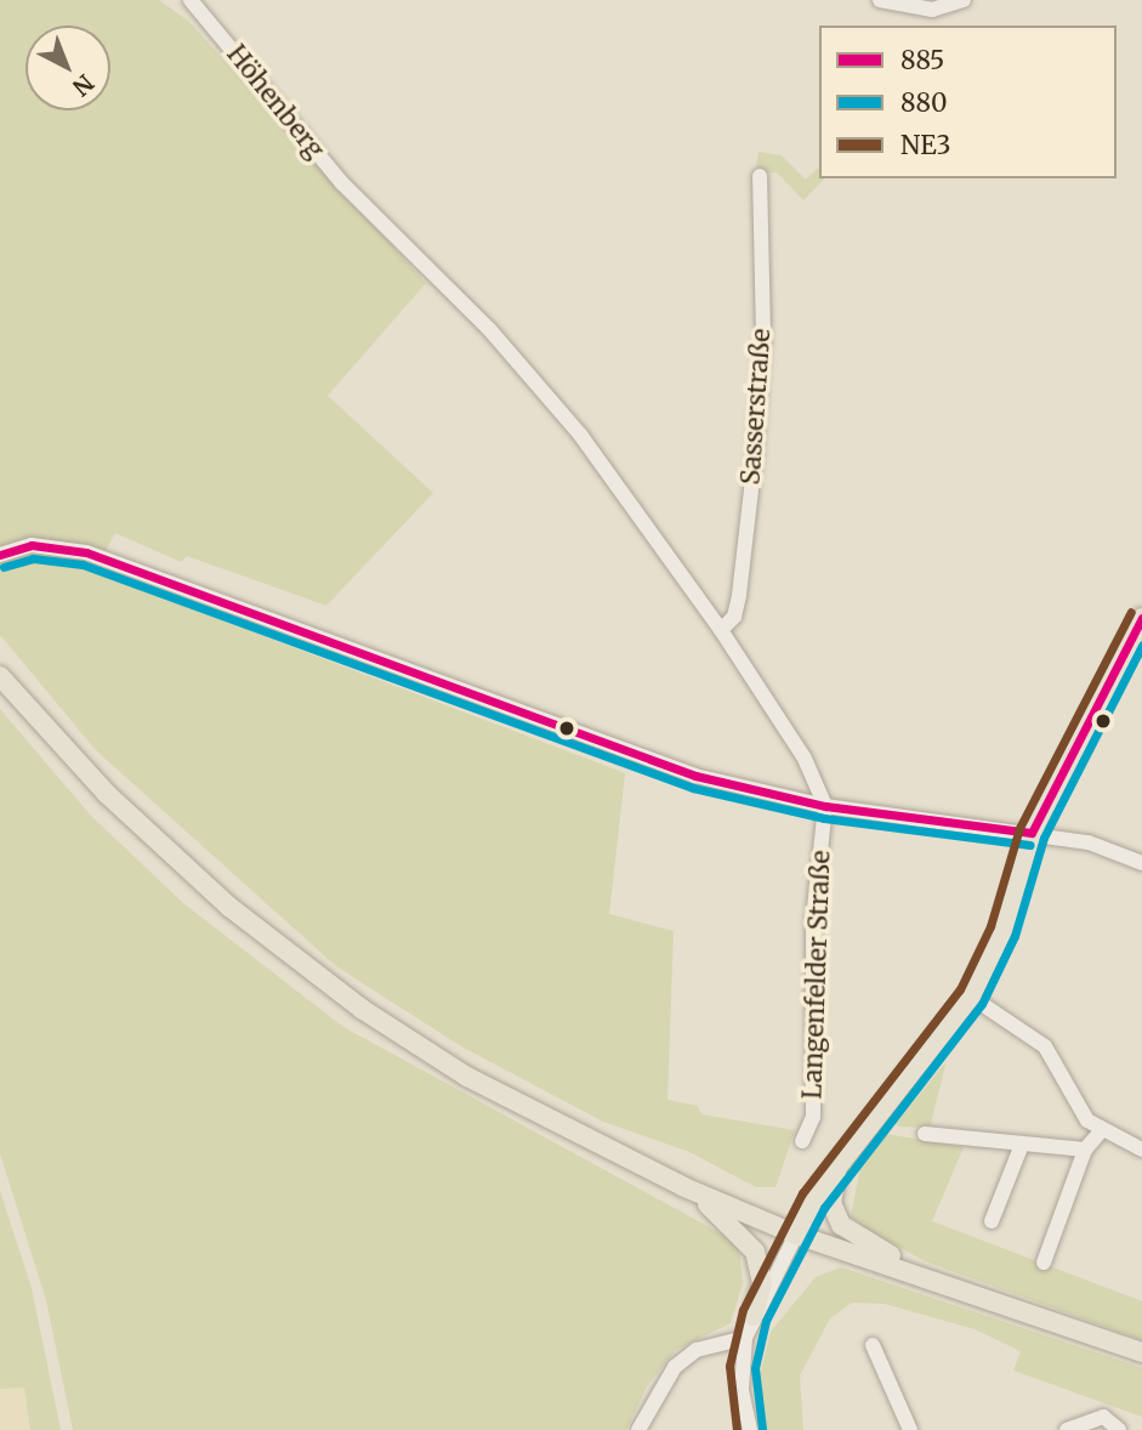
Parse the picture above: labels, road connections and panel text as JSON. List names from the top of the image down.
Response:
{
  "streets": {
    "street": ["Höhenberg", "Sasserstraße", "Langenfelder Straße"]
  },
  "crossings": [
    ["Höhenberg", "Sasserstraße"],
    ["Höhenberg", "Langenfelder Straße"]
  ],
  "lines": ["transit line 885", "transit line 880", "transit line NE3"],
  "legend": ["885", "880", "NE3"],
  "north": "bottom right"
}
